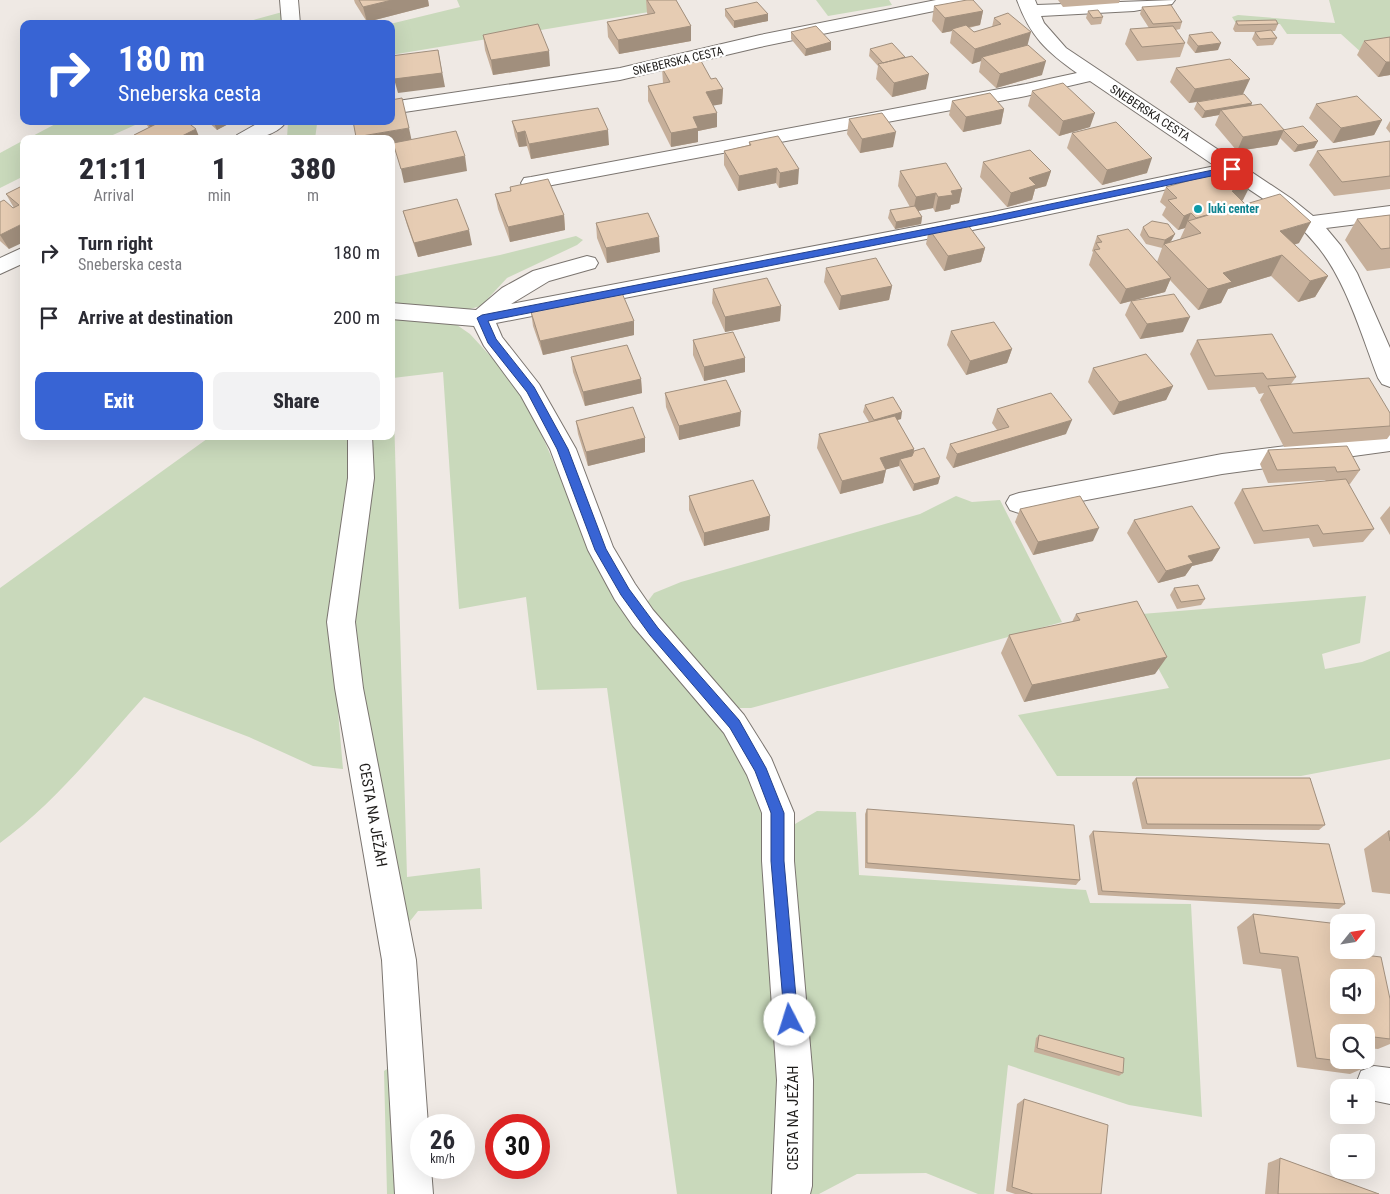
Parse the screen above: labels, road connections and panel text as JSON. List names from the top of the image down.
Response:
{
  "streets": {
    "street": ["SNEBERSKA CESTA", "CESTA NA JEŽAH"]
  },
  "places": ["luki center"],
  "north": "top right",
  "page": {
    "turn": ["180 m", "Sneberska cesta"],
    "eta": [
      "21:11",
      "Arrival",
      "1",
      "min",
      "380",
      "m"
    ],
    "list": [
      {
        "name": "Turn right",
        "note": "Sneberska cesta",
        "value": "180 m"
      },
      {
        "name": "Arrive at destination",
        "value": "200 m"
      }
    ],
    "buttons": ["Exit", "Share"],
    "map_buttons": ["+", "−"],
    "speed": "26 km/h",
    "limit": "30"
  }
}
